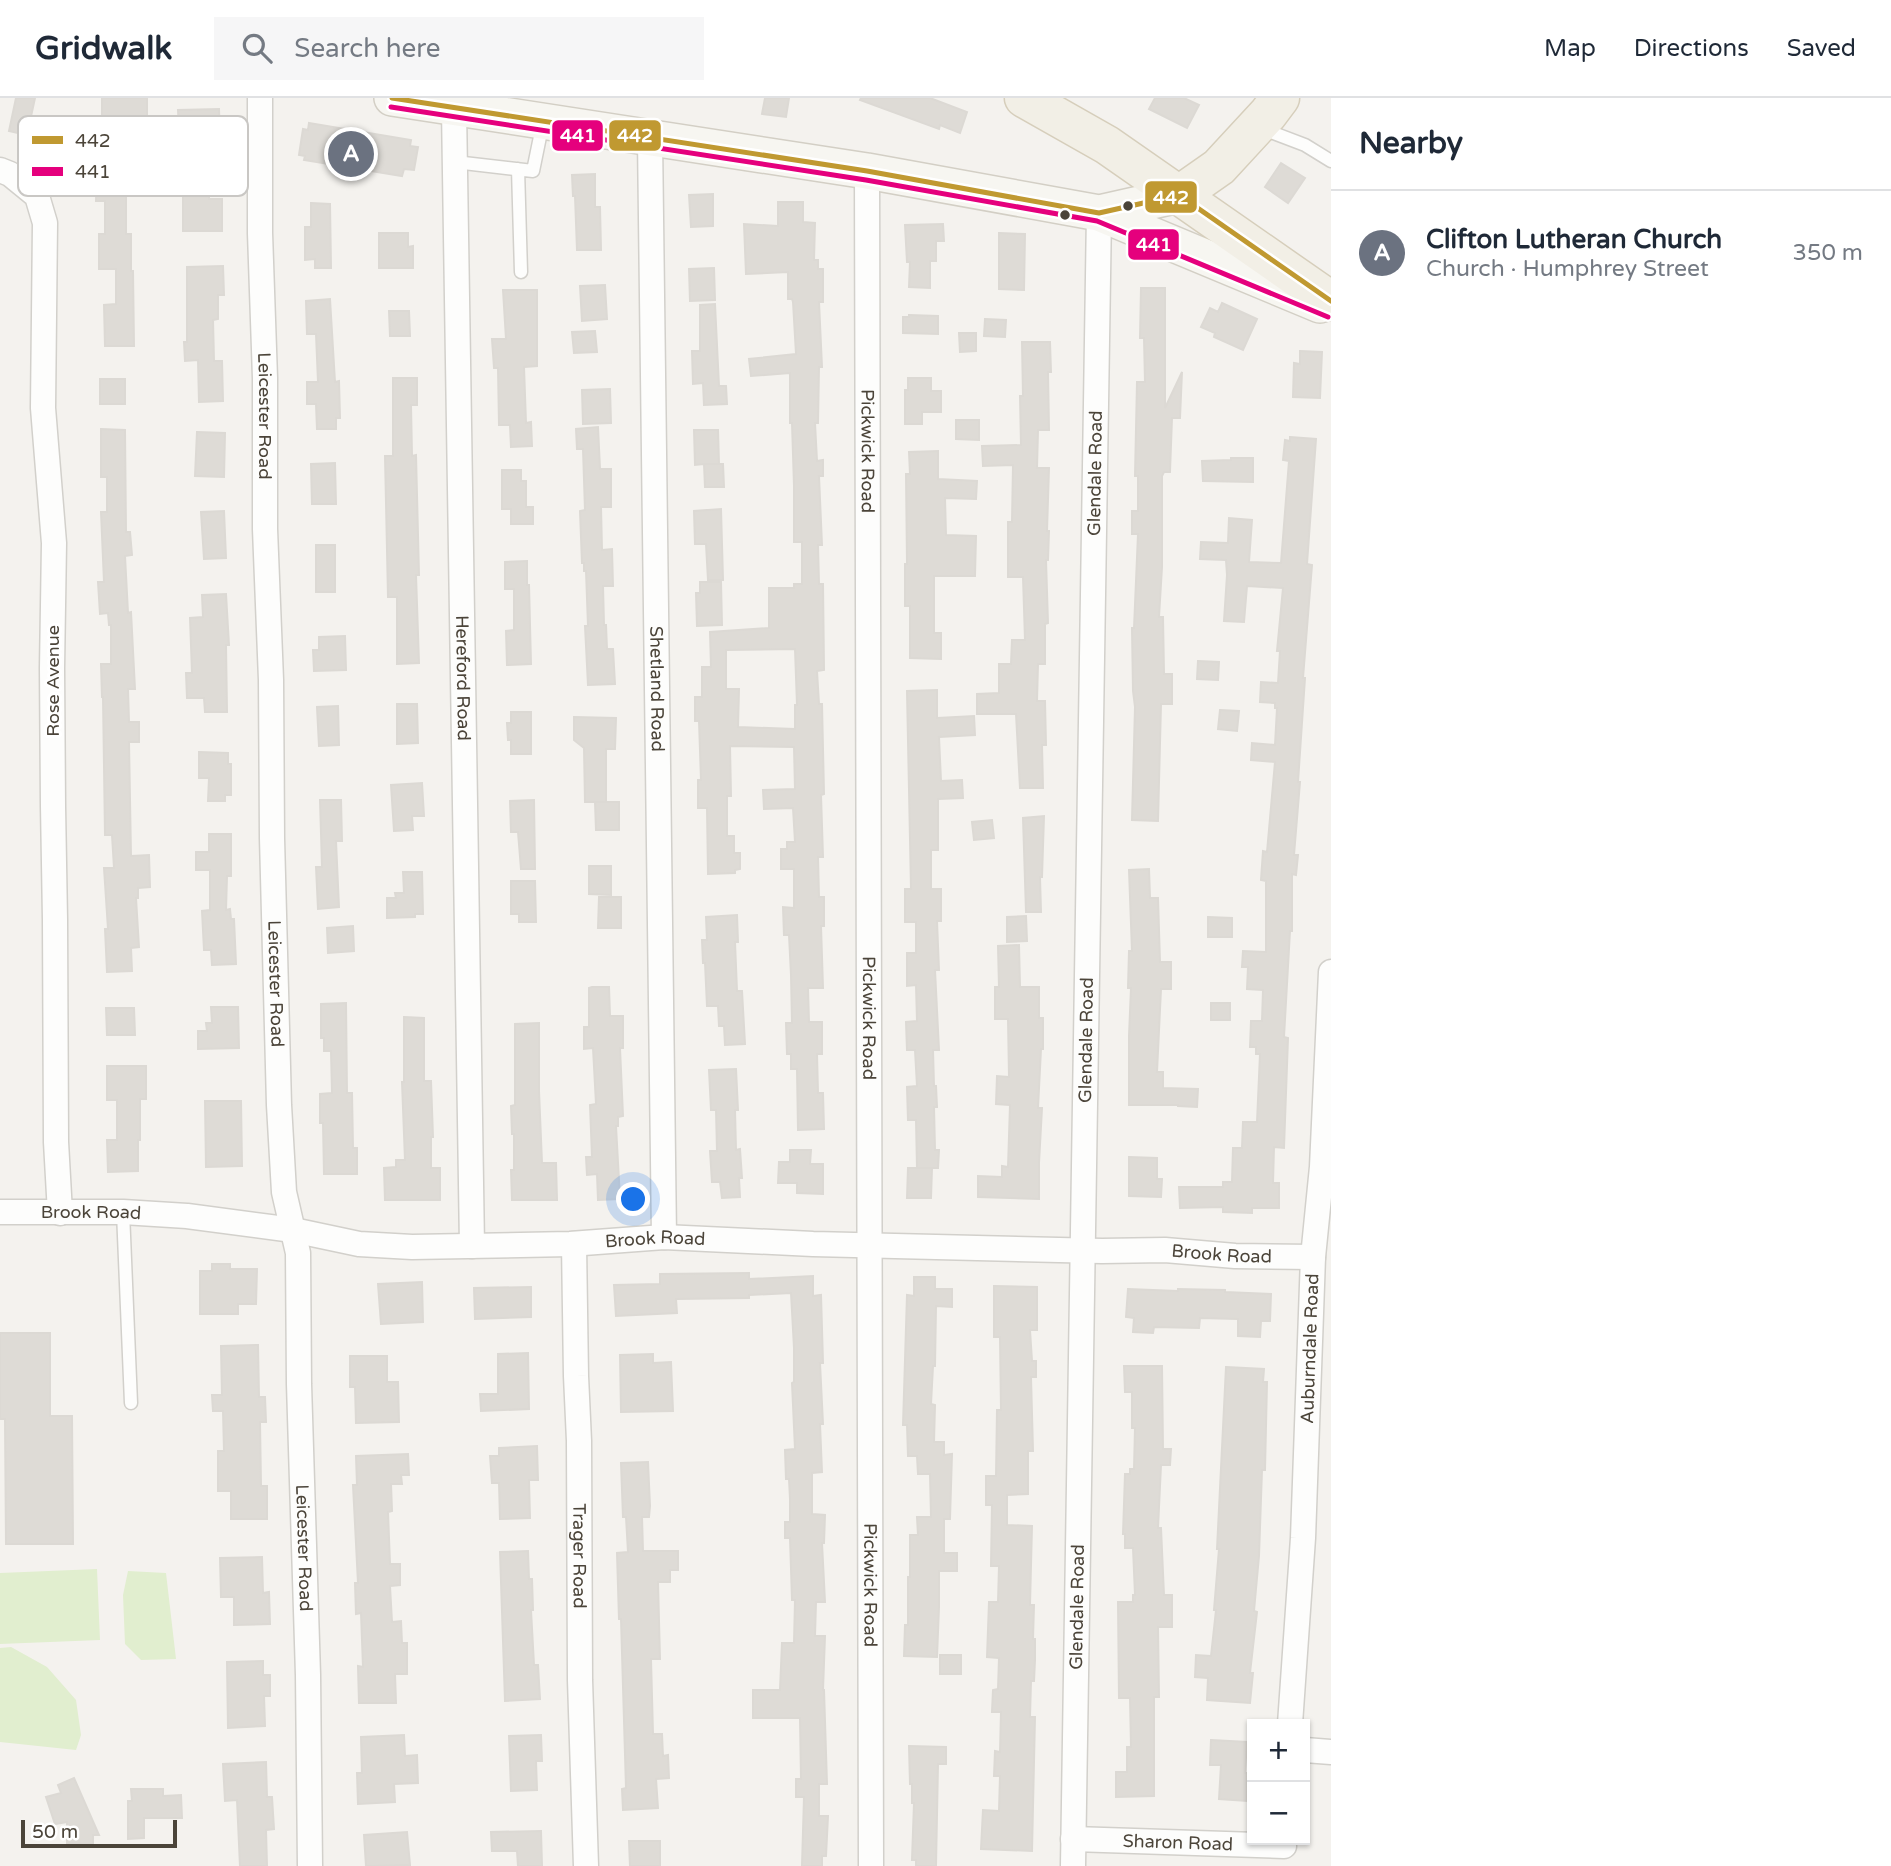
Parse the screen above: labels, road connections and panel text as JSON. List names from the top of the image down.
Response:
{
  "streets": {
    "street": [
      "Leicester Road",
      "Pickwick Road",
      "Glendale Road",
      "Hereford Road",
      "Rose Avenue",
      "Shetland Road",
      "Brook Road",
      "Auburndale Road",
      "Trager Road",
      "Sharon Road"
    ]
  },
  "crossings": [
    ["Leicester Road", "Brook Road"],
    ["Pickwick Road", "Brook Road"],
    ["Glendale Road", "Brook Road"],
    ["Glendale Road", "Sharon Road"],
    ["Hereford Road", "Brook Road"],
    ["Rose Avenue", "Brook Road"],
    ["Shetland Road", "Brook Road"],
    ["Brook Road", "Auburndale Road"],
    ["Brook Road", "Trager Road"]
  ],
  "lines": ["transit line 442", "transit line 441"],
  "legend": ["442", "441"],
  "scale_bar": "50 m",
  "page": {
    "header": "Gridwalk",
    "search": "Search here",
    "nav": ["Map", "Directions", "Saved"],
    "heading": "Nearby",
    "pins": "A",
    "list": [
      {
        "mark": "A",
        "name": "Clifton Lutheran Church",
        "note": "Church · Humphrey Street",
        "value": "350 m"
      }
    ],
    "map_buttons": ["+", "−"],
    "scale": "50 m"
  }
}
